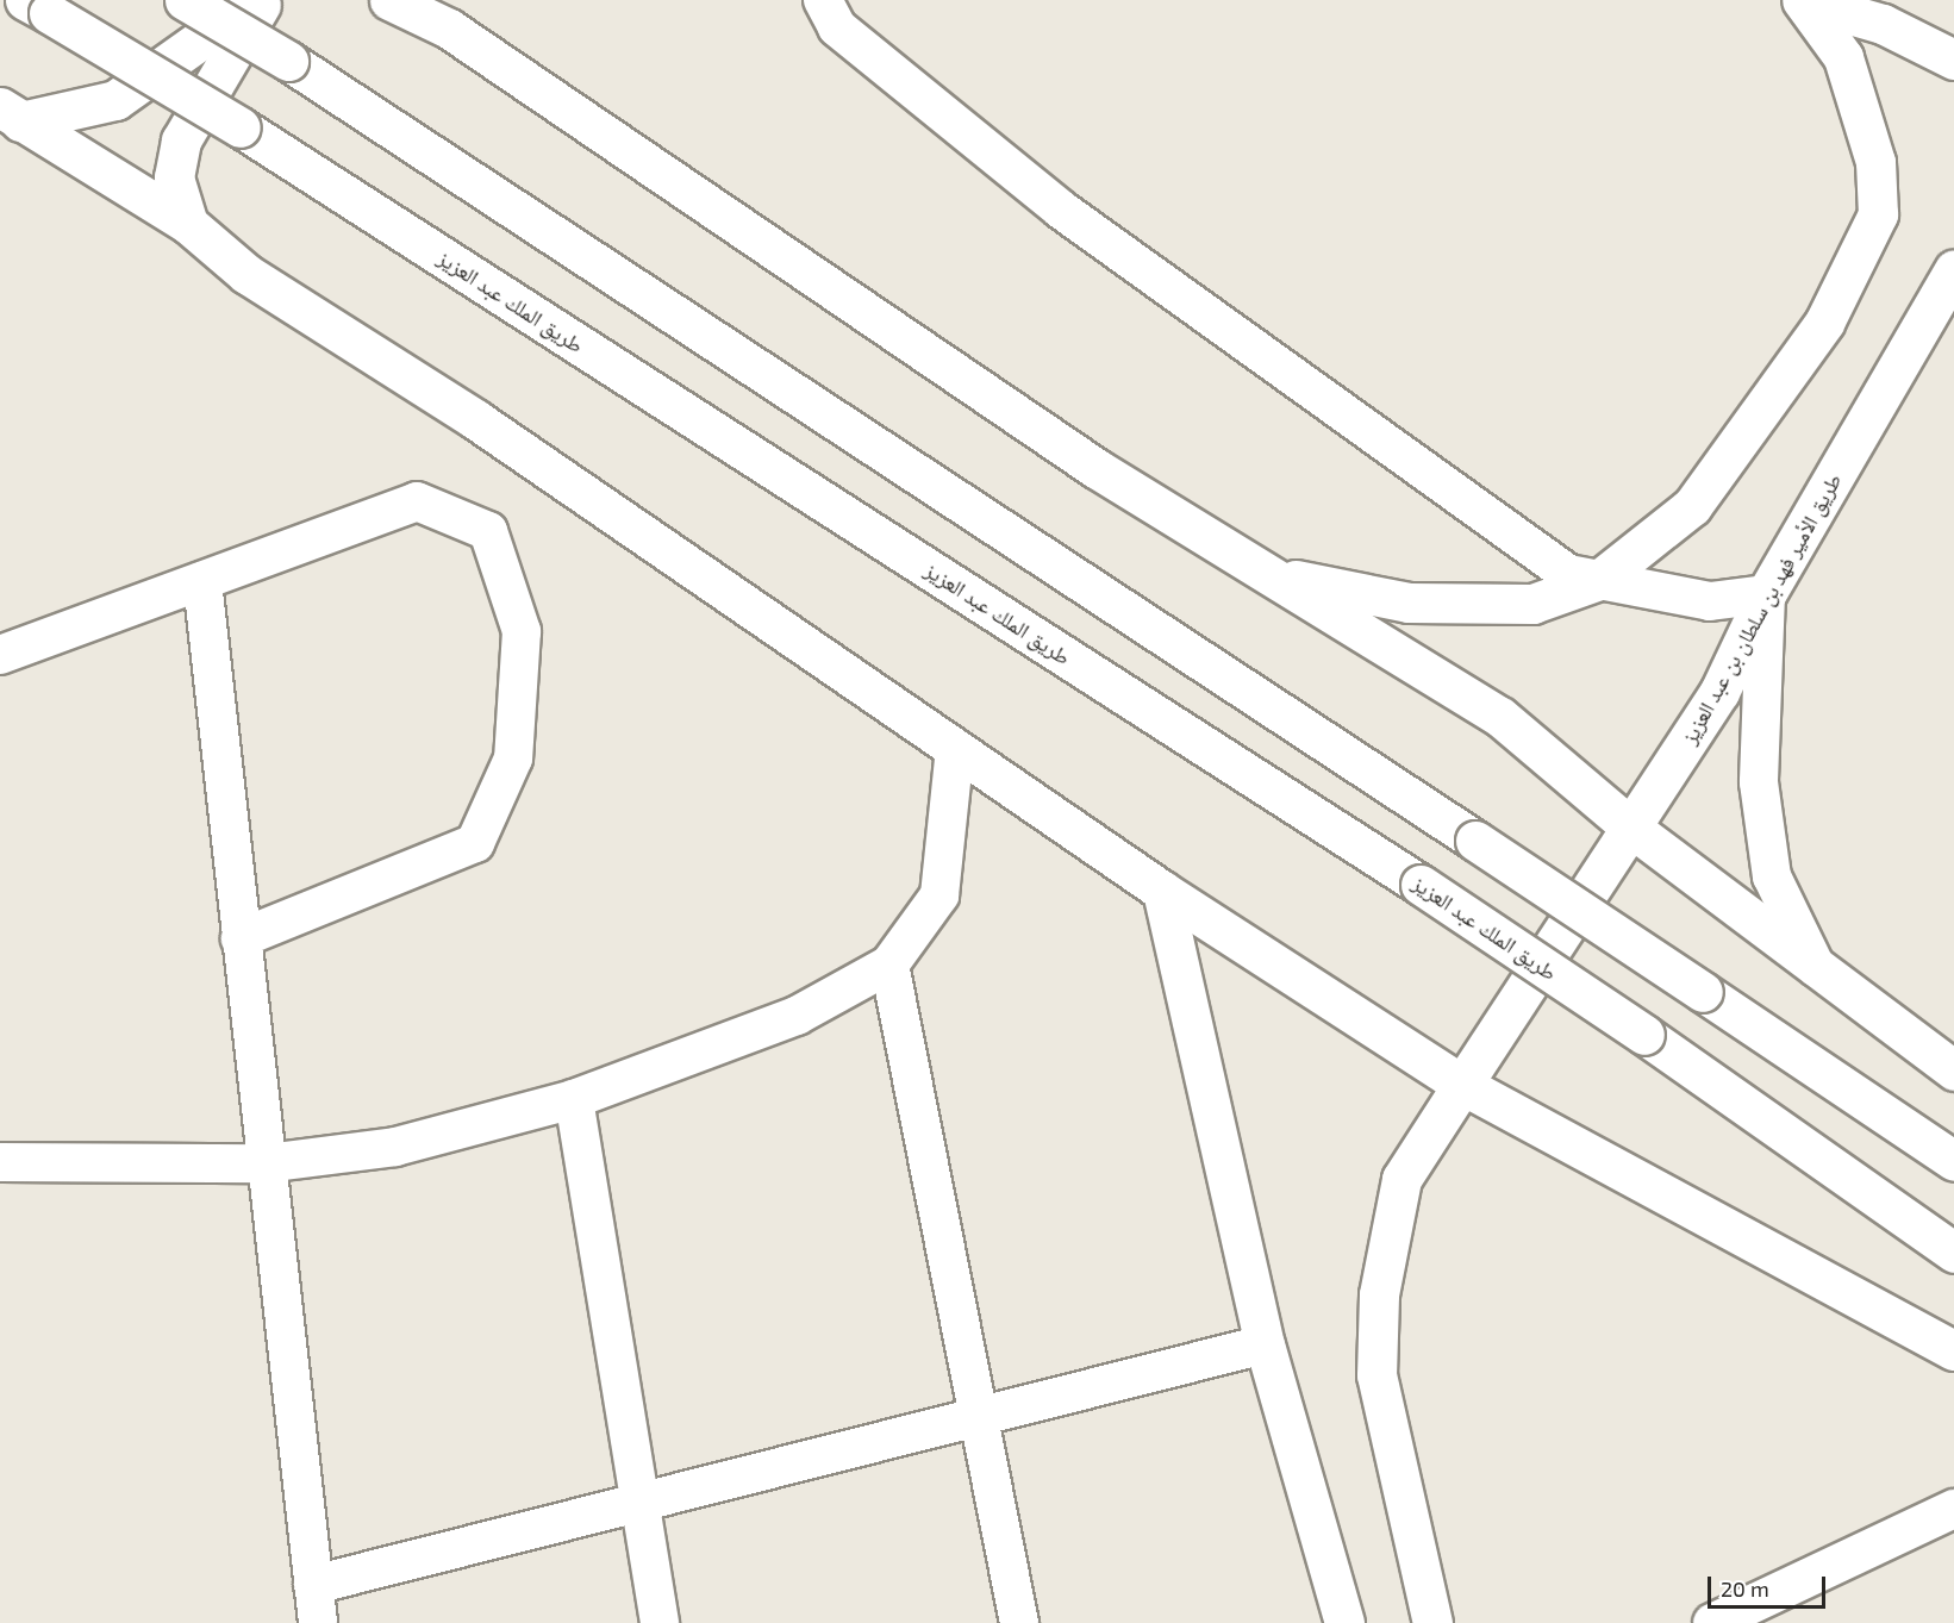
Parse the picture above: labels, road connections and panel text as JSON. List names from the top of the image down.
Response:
{
  "streets": {
    "street": ["طريق الملك عبد العزيز", "طريق الأمير فهد بن سلطان بن عبد العزيز"]
  },
  "scale_bar": "20 m"
}
